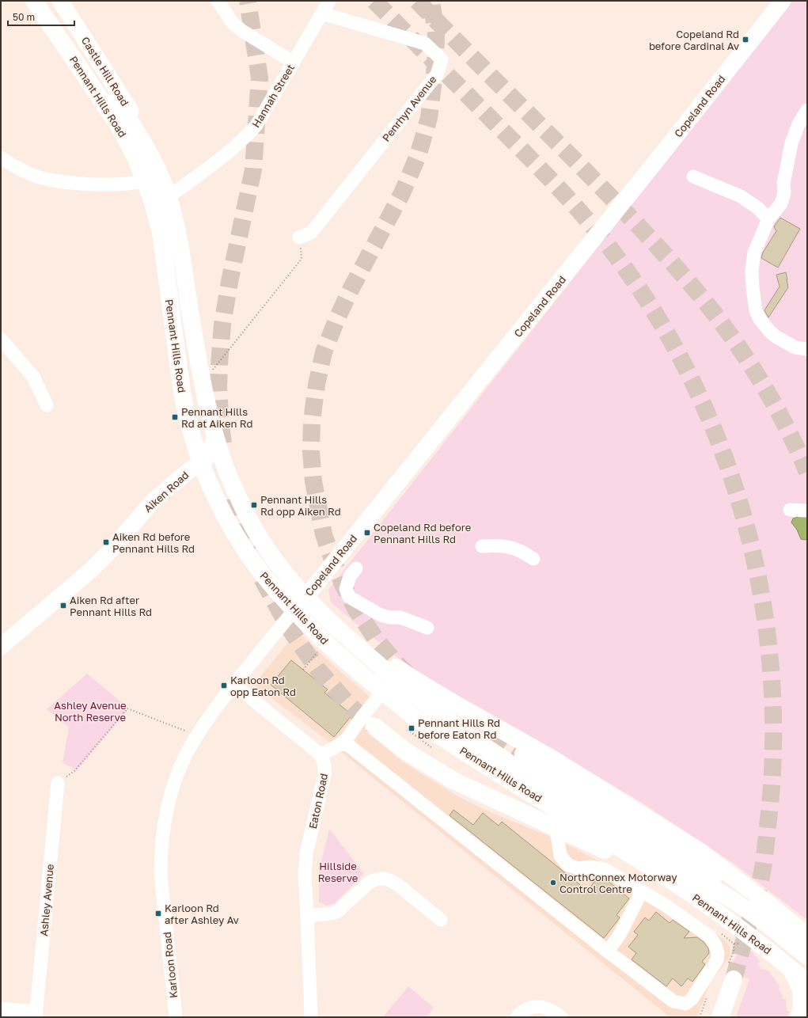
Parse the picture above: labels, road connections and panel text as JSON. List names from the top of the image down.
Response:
{
  "streets": {
    "highway": ["Pennant Hills Road"],
    "main road": ["Castle Hill Road", "Copeland Road", "Aiken Road"],
    "street": [
      "Hannah Street",
      "Penrhyn Avenue",
      "Eaton Road",
      "Ashley Avenue",
      "Karloon Road"
    ]
  },
  "crossings": [
    ["Castle Hill Road", "Pennant Hills Road"],
    ["Hannah Street", "Pennant Hills Road"],
    ["Hannah Street", "Penrhyn Avenue"],
    ["Pennant Hills Road", "Copeland Road"],
    ["Pennant Hills Road", "Aiken Road"]
  ],
  "parks": ["Ashley Avenue North Reserve", "Hillside Reserve"],
  "places": {
    "transit": [
      "Copeland Rd before Cardinal Av",
      "Pennant Hills Rd at Aiken Rd",
      "Pennant Hills Rd opp Aiken Rd",
      "Copeland Rd before Pennant Hills Rd",
      "Aiken Rd before Pennant Hills Rd",
      "Aiken Rd after Pennant Hills Rd",
      "Karloon Rd opp Eaton Rd",
      "Pennant Hills Rd before Eaton Rd",
      "Karloon Rd after Ashley Av"
    ],
    "other": ["NorthConnex Motorway Control Centre"]
  },
  "scale_bar": "50 m"
}
